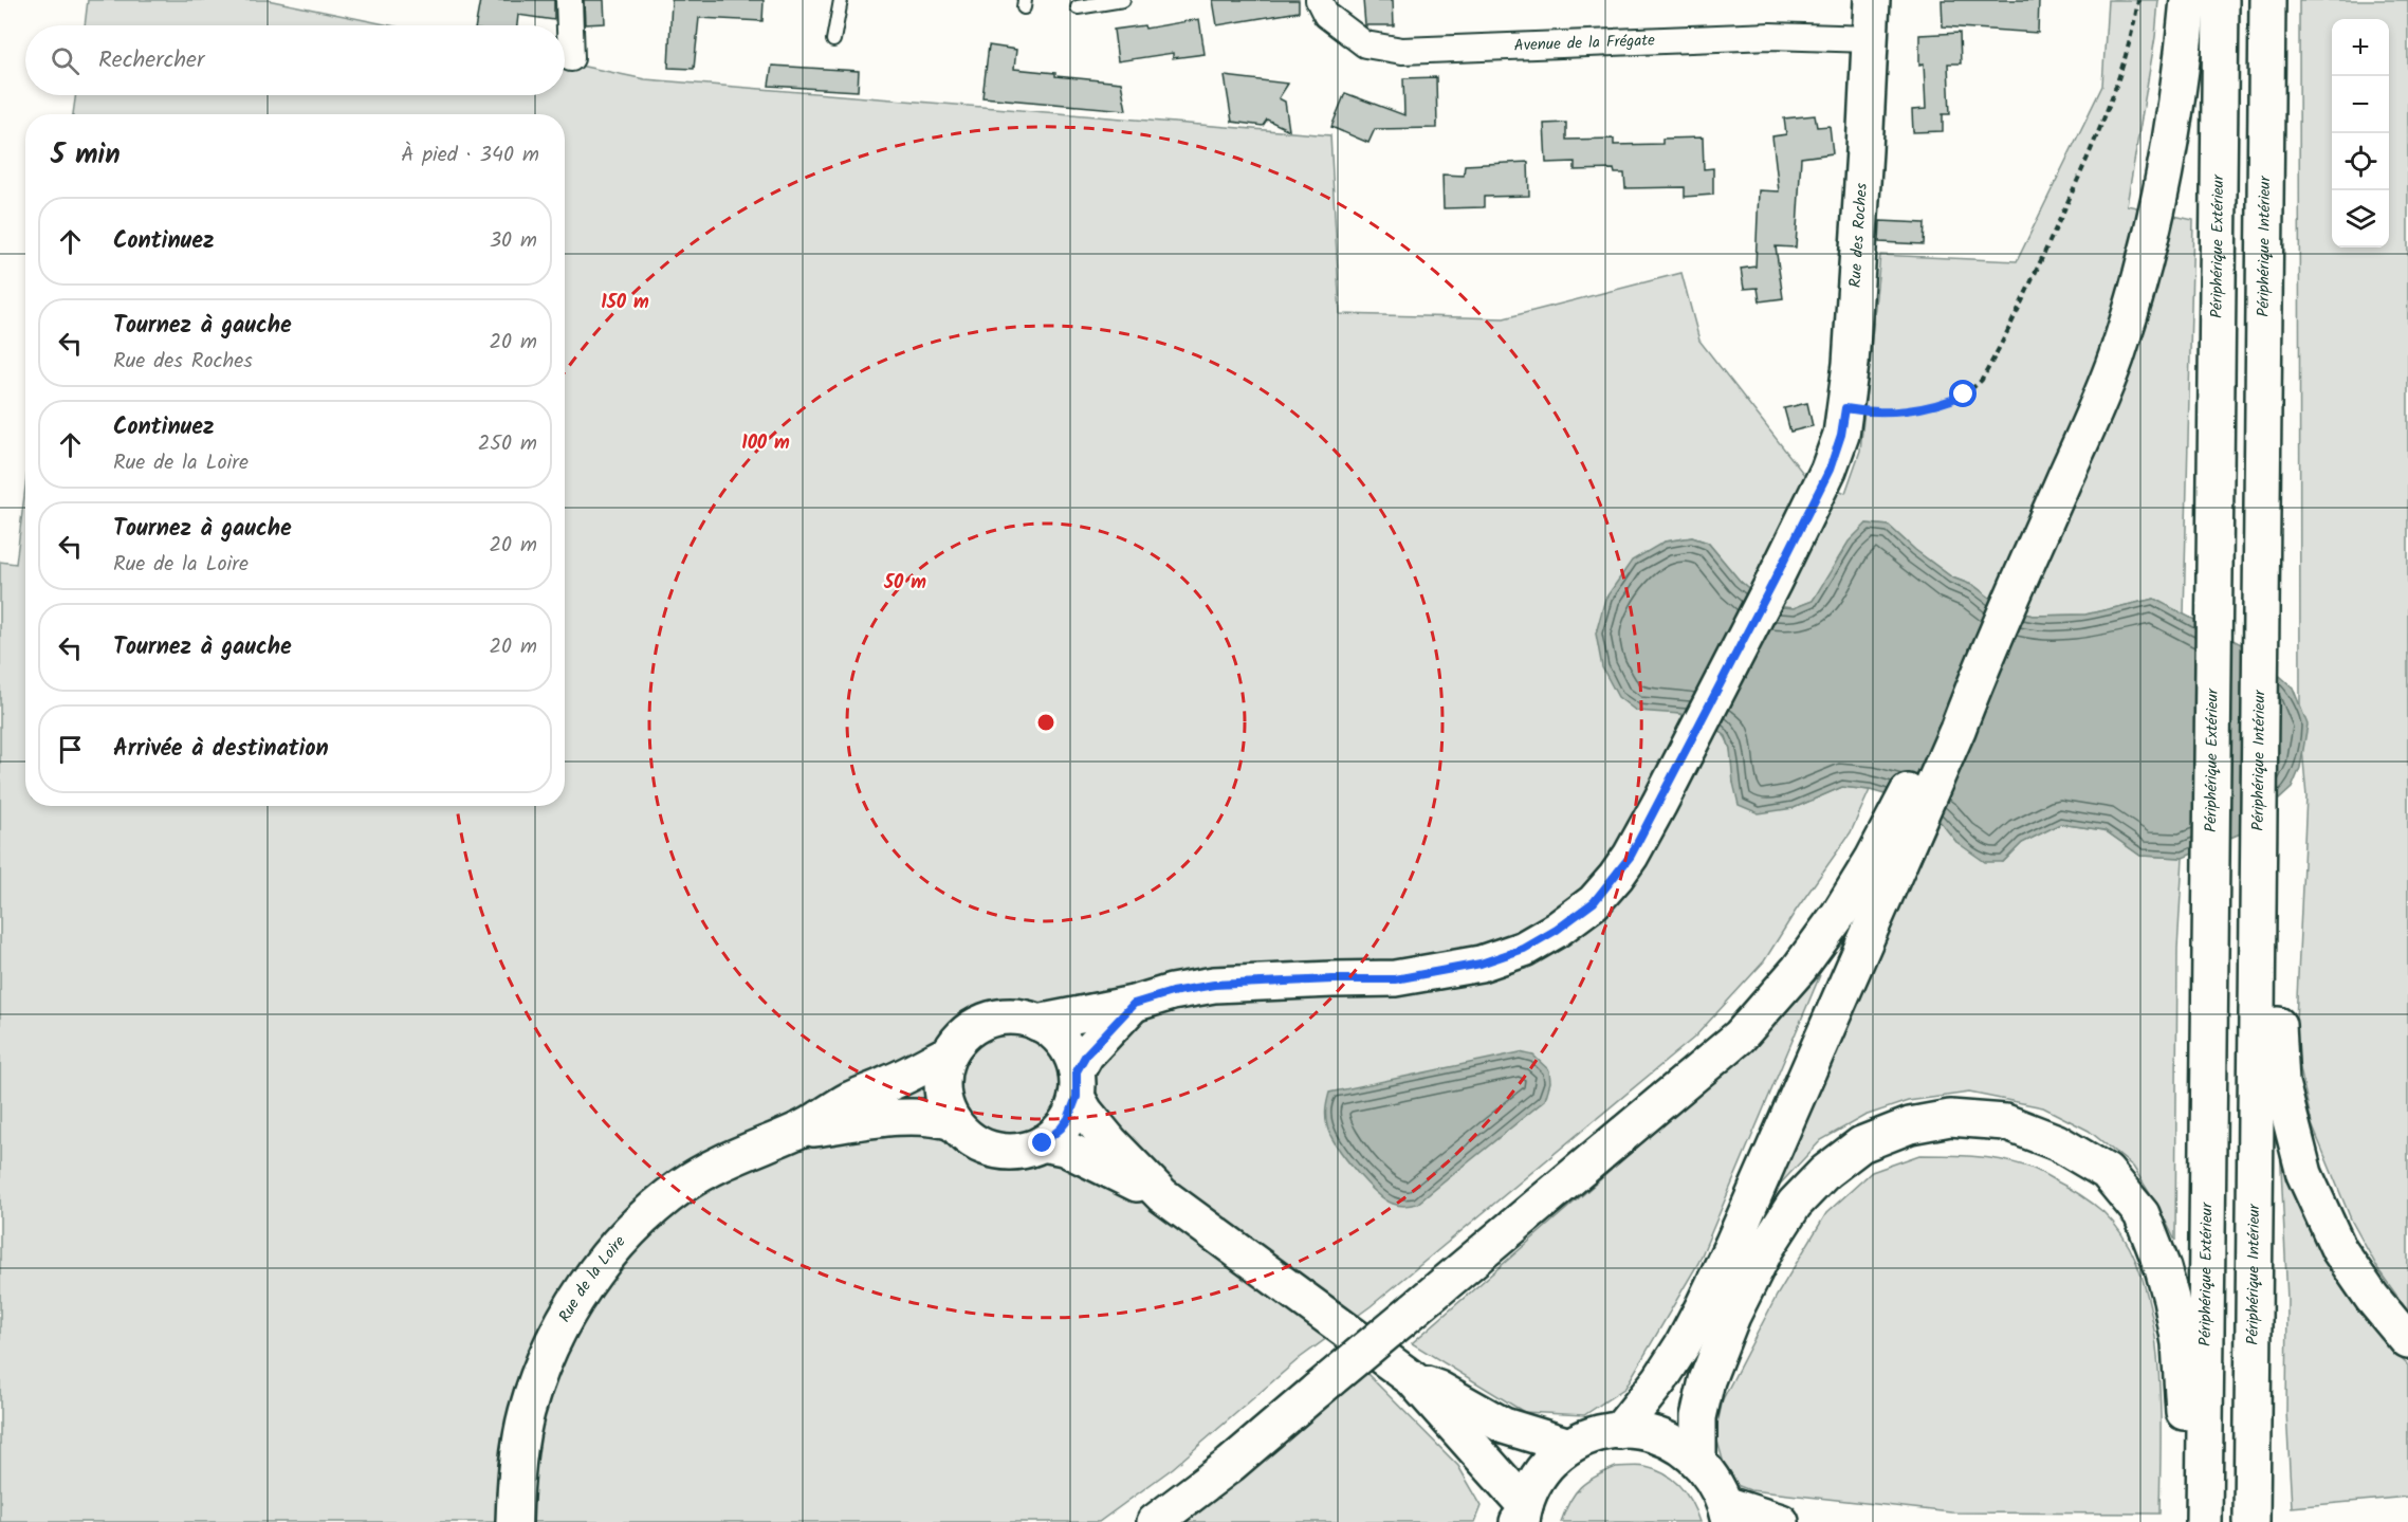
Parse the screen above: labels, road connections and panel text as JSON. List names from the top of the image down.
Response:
{
  "streets": {
    "main road": [
      "Rue des Roches",
      "Périphérique Extérieur",
      "Périphérique Intérieur",
      "Rue de la Loire"
    ],
    "street": ["Avenue de la Frégate"]
  },
  "crossings": [
    ["Avenue de la Frégate", "Rue des Roches"]
  ],
  "page": {
    "map_buttons": ["+", "−"],
    "search": "Rechercher",
    "heading": ["5 min", "À pied · 340 m"],
    "list": [
      ["Continuez", "30 m"],
      ["Tournez à gauche", "Rue des Roches", "20 m"],
      ["Continuez", "Rue de la Loire", "250 m"],
      ["Tournez à gauche", "Rue de la Loire", "20 m"],
      ["Tournez à gauche", "20 m"],
      "Arrivée à destination"
    ]
  },
  "rings": ["150 m", "100 m", "50 m"]
}
